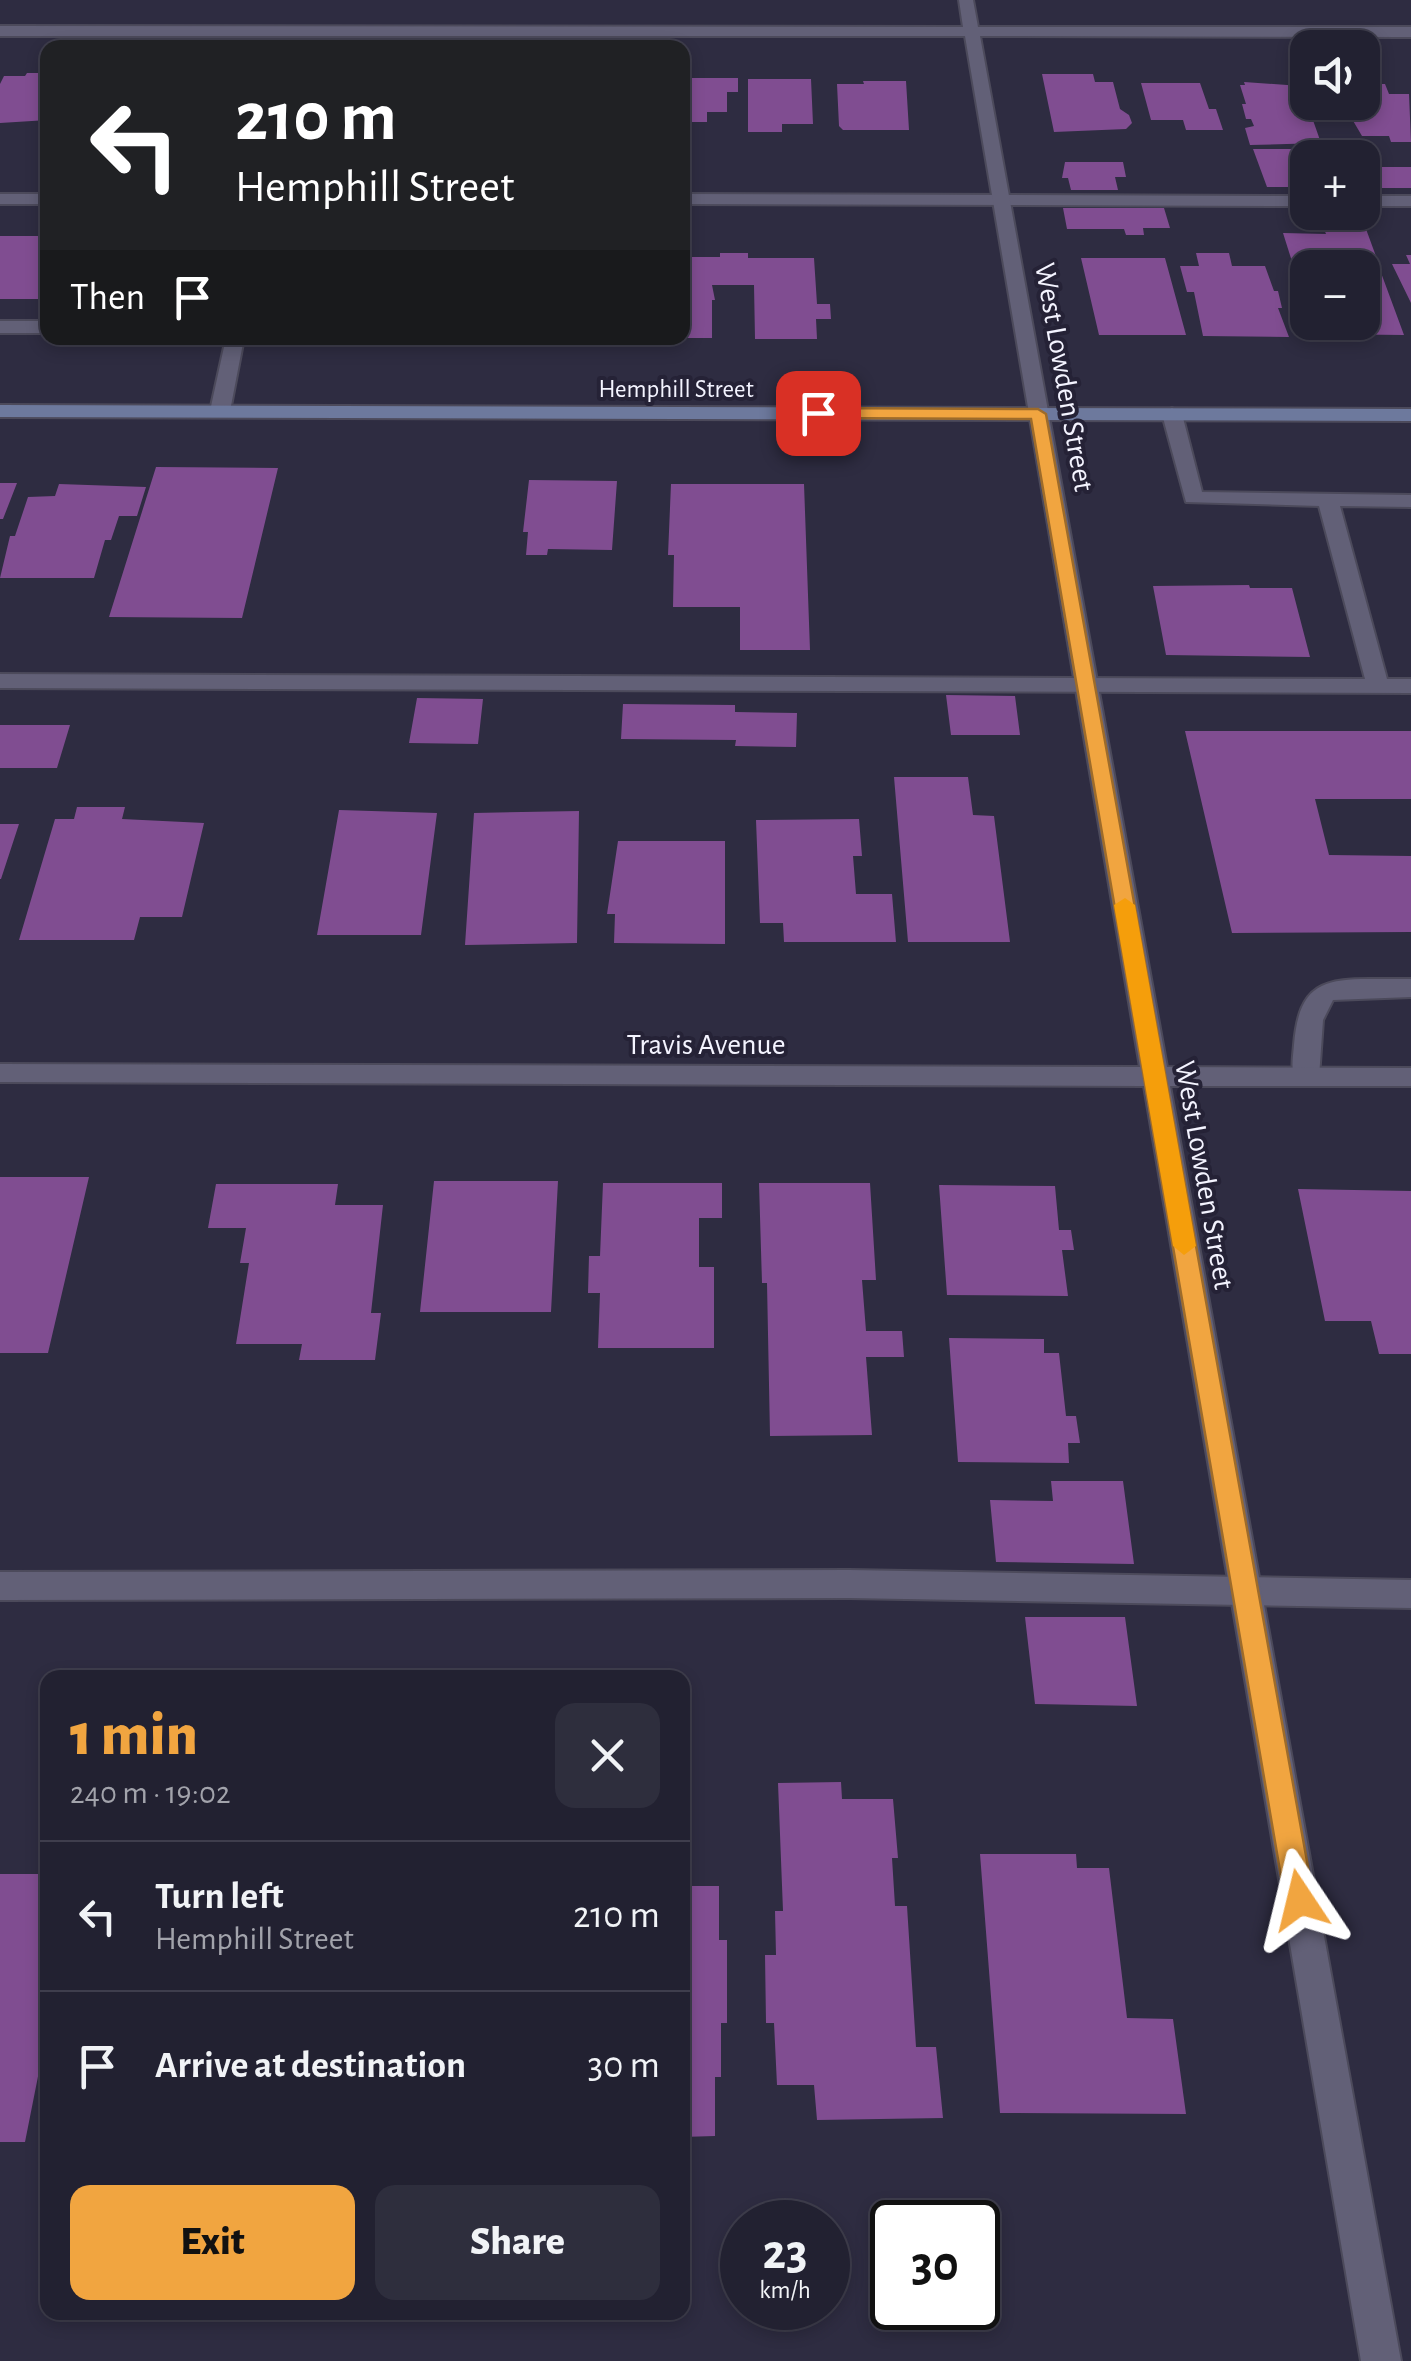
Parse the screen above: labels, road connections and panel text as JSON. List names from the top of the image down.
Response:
{
  "streets": {
    "main road": ["Hemphill Street"],
    "street": ["West Lowden Street", "Travis Avenue"]
  },
  "crossings": [
    ["West Lowden Street", "Hemphill Street"],
    ["West Lowden Street", "Travis Avenue"]
  ],
  "page": {
    "map_buttons": ["+", "−"],
    "turn": ["210 m", "Hemphill Street"],
    "then": "Then",
    "heading": ["1 min", "240 m · 19:02"],
    "list": [
      {
        "name": "Turn left",
        "note": "Hemphill Street",
        "value": "210 m"
      },
      {
        "name": "Arrive at destination",
        "value": "30 m"
      }
    ],
    "buttons": ["Exit", "Share"],
    "speed": "23 km/h",
    "limit": "30"
  }
}
